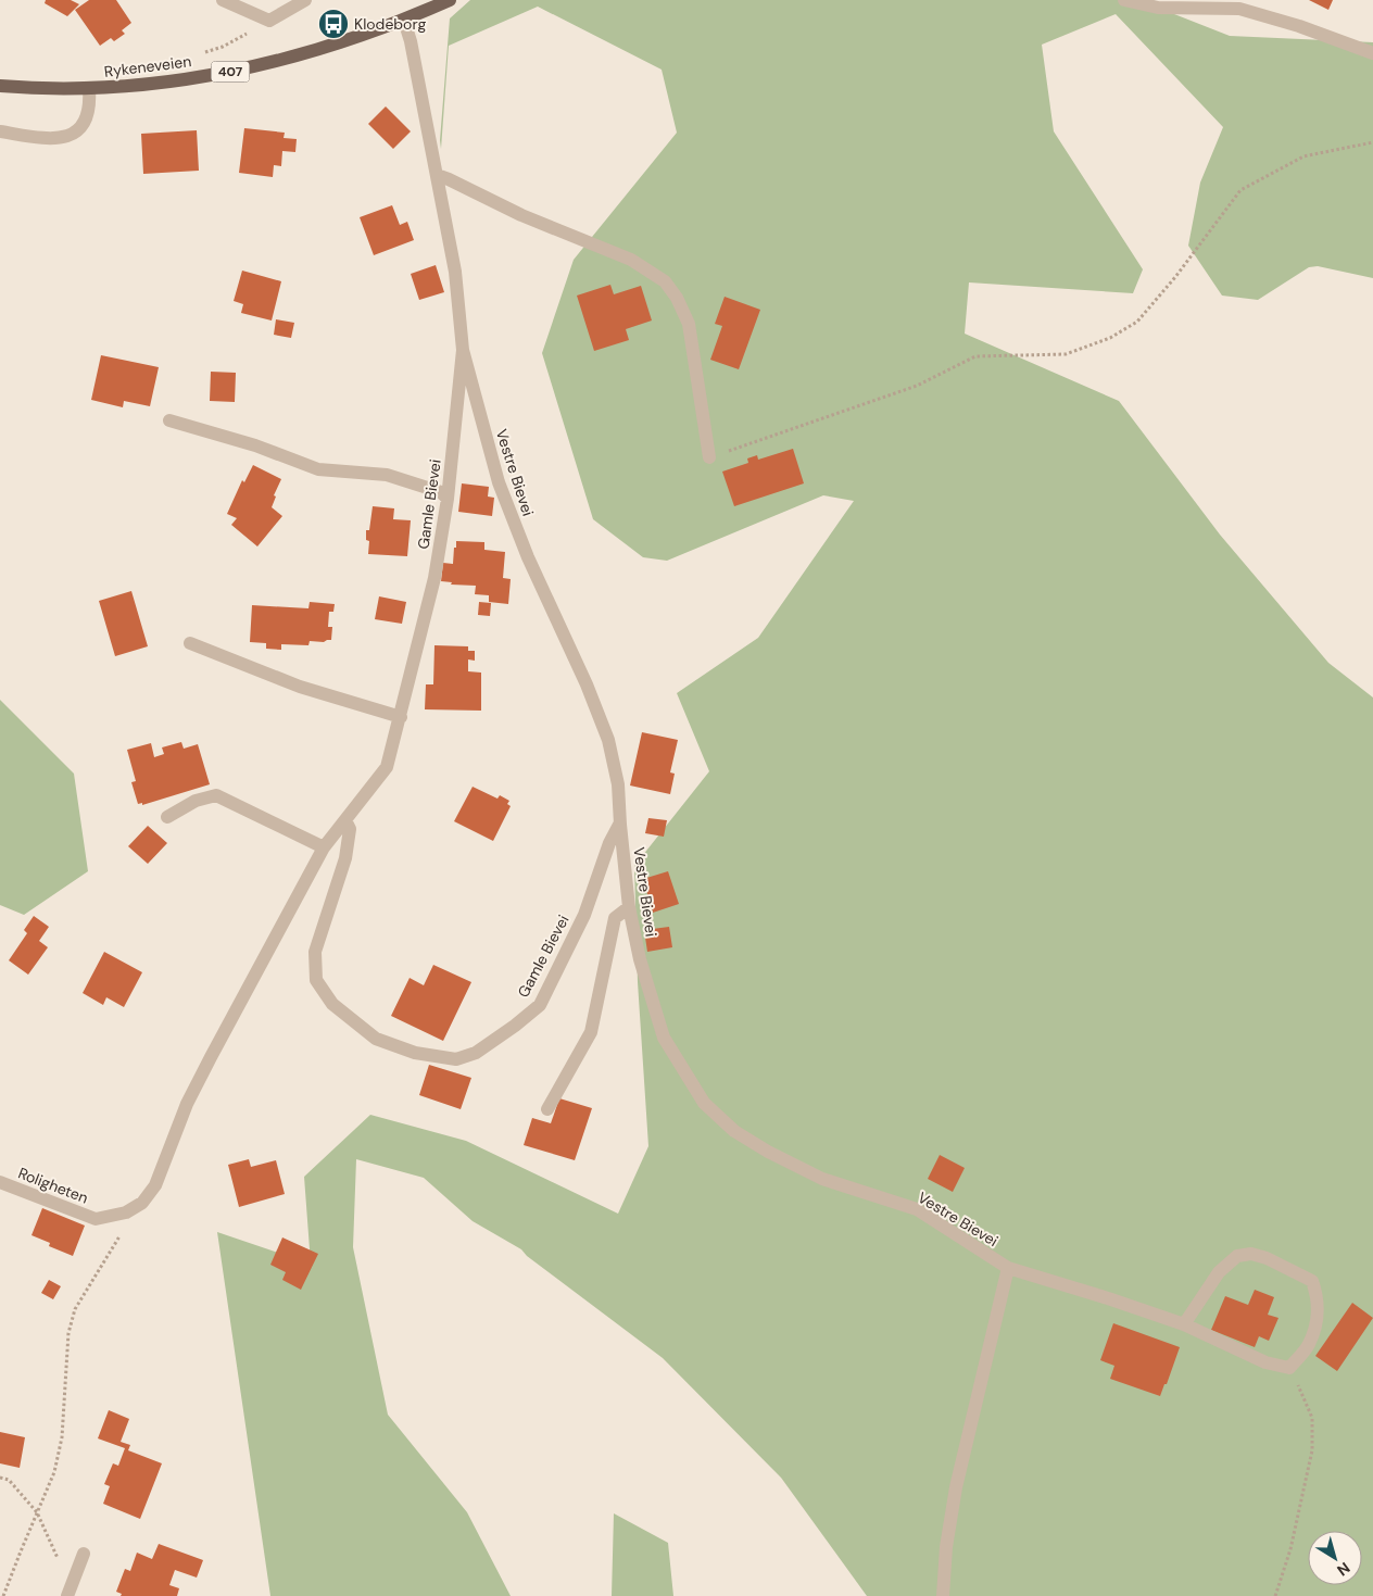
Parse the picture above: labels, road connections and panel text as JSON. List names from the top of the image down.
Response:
{
  "streets": {
    "main road": ["Rykeneveien", "407"],
    "street": ["Vestre Bievei", "Gamle Bievei", "Roligheten"]
  },
  "crossings": [
    ["Rykeneveien", "Gamle Bievei"],
    ["Vestre Bievei", "Gamle Bievei"],
    ["Gamle Bievei", "Roligheten"]
  ],
  "places": {
    "bus stop": ["Klodeborg"]
  },
  "north": "bottom right"
}
